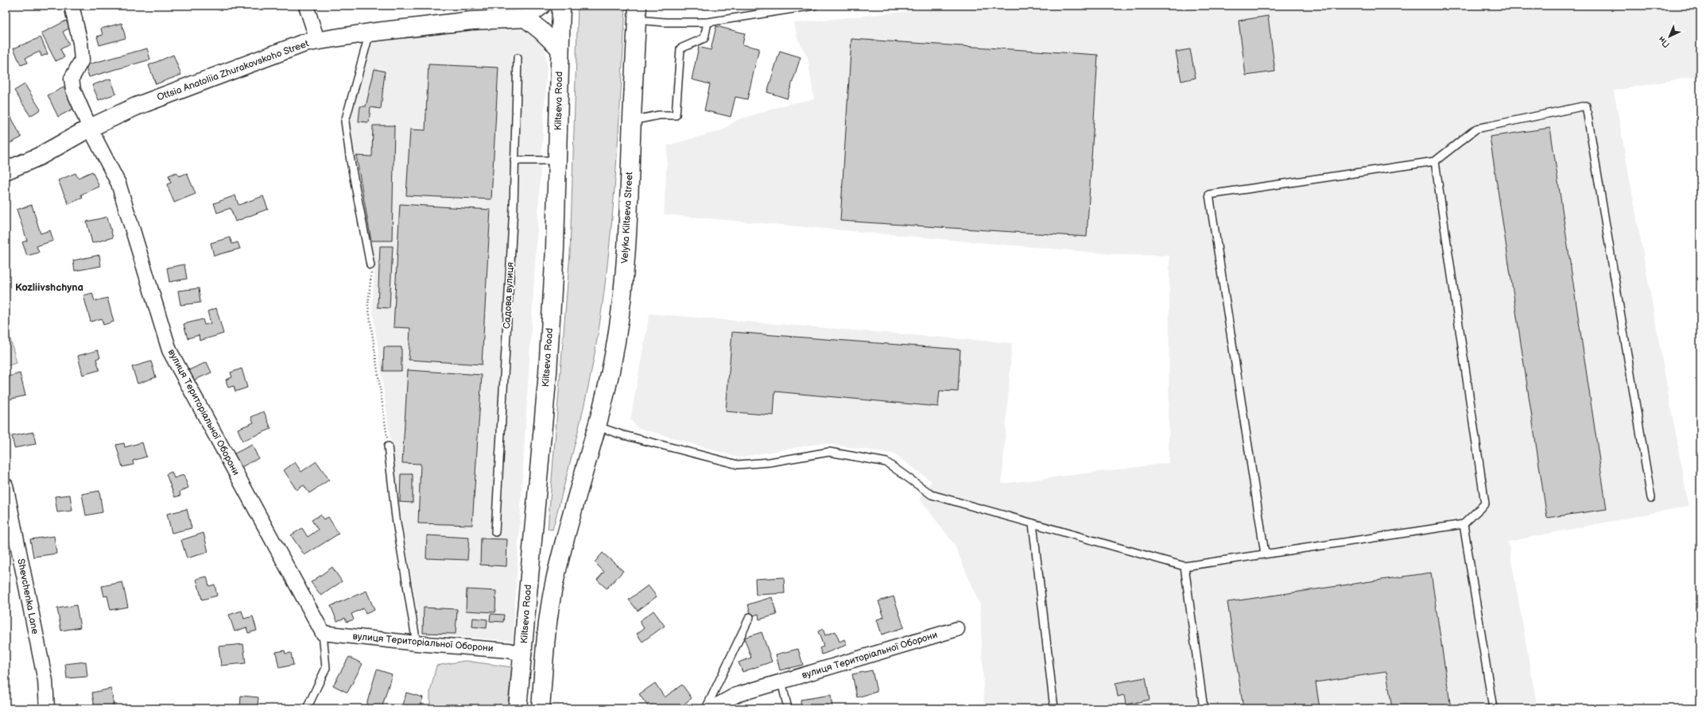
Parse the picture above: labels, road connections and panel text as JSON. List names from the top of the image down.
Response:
{
  "streets": {
    "main road": ["Ottsia Anatoliia Zhurakovskoho Street", "Kiltseva Road", "Velyka Kiltseva Street"],
    "street": ["вулиця Територіальної Оборони", "Shevchenka Lane"],
    "lane": ["Садова вулиця"]
  },
  "crossings": [
    ["Ottsia Anatoliia Zhurakovskoho Street", "вулиця Територіальної Оборони"],
    ["Kiltseva Road", "вулиця Територіальної Оборони"]
  ],
  "districts": ["Kozliivshchyna"],
  "north": "bottom left"
}
